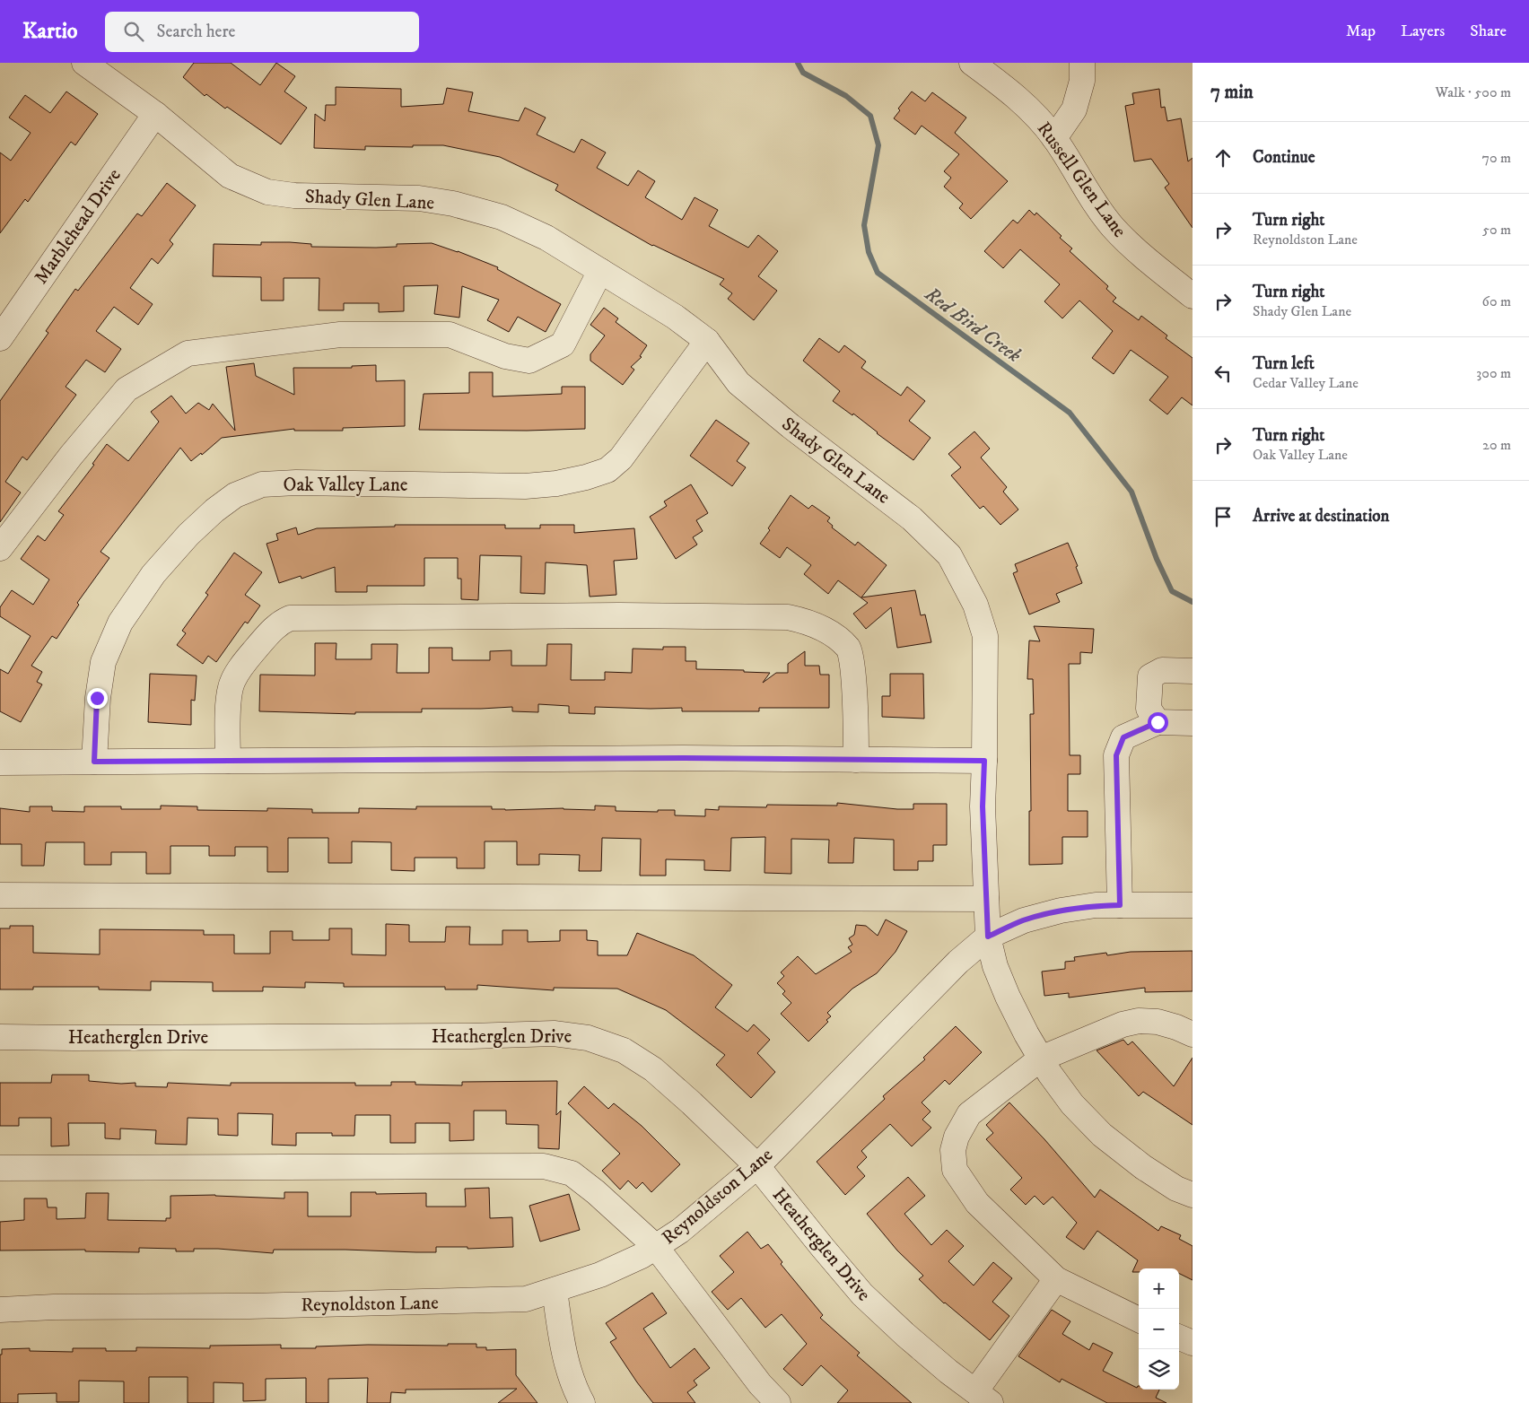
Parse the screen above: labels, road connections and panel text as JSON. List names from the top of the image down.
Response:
{
  "streets": {
    "street": [
      "Russell Glen Lane",
      "Shady Glen Lane",
      "Marblehead Drive",
      "Oak Valley Lane",
      "Heatherglen Drive",
      "Reynoldston Lane"
    ]
  },
  "crossings": [
    ["Shady Glen Lane", "Marblehead Drive"],
    ["Shady Glen Lane", "Oak Valley Lane"],
    ["Shady Glen Lane", "Reynoldston Lane"],
    ["Heatherglen Drive", "Reynoldston Lane"]
  ],
  "water": ["Red Bird Creek"],
  "page": {
    "header": "Kartio",
    "search": "Search here",
    "nav": ["Map", "Layers", "Share"],
    "heading": ["7 min", "Walk · 500 m"],
    "list": [
      ["Continue", "70 m"],
      ["Turn right", "Reynoldston Lane", "50 m"],
      ["Turn right", "Shady Glen Lane", "60 m"],
      ["Turn left", "Cedar Valley Lane", "300 m"],
      ["Turn right", "Oak Valley Lane", "20 m"],
      "Arrive at destination"
    ],
    "map_buttons": ["+", "−"]
  }
}
